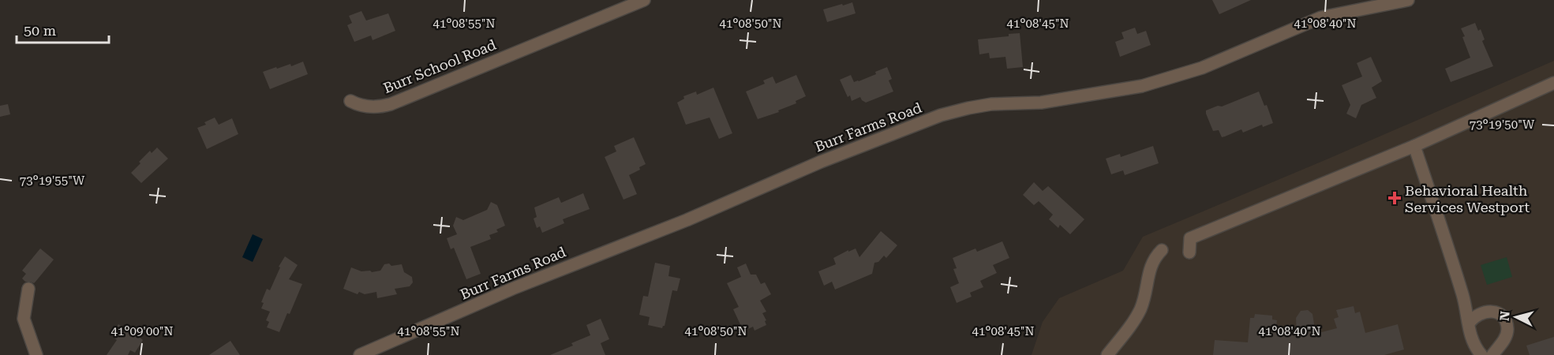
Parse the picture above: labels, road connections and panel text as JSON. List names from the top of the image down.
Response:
{
  "streets": {
    "street": ["Burr School Road", "Burr Farms Road"]
  },
  "places": {
    "health": ["Behavioral Health Services Westport"]
  },
  "scale_bar": "50 m",
  "north": "left",
  "coordinates": [
    "41°08'55\"N",
    "41°08'50\"N",
    "41°08'45\"N",
    "41°08'40\"N",
    "73°19'50\"W",
    "73°19'55\"W",
    "41°09'00\"N"
  ]
}
